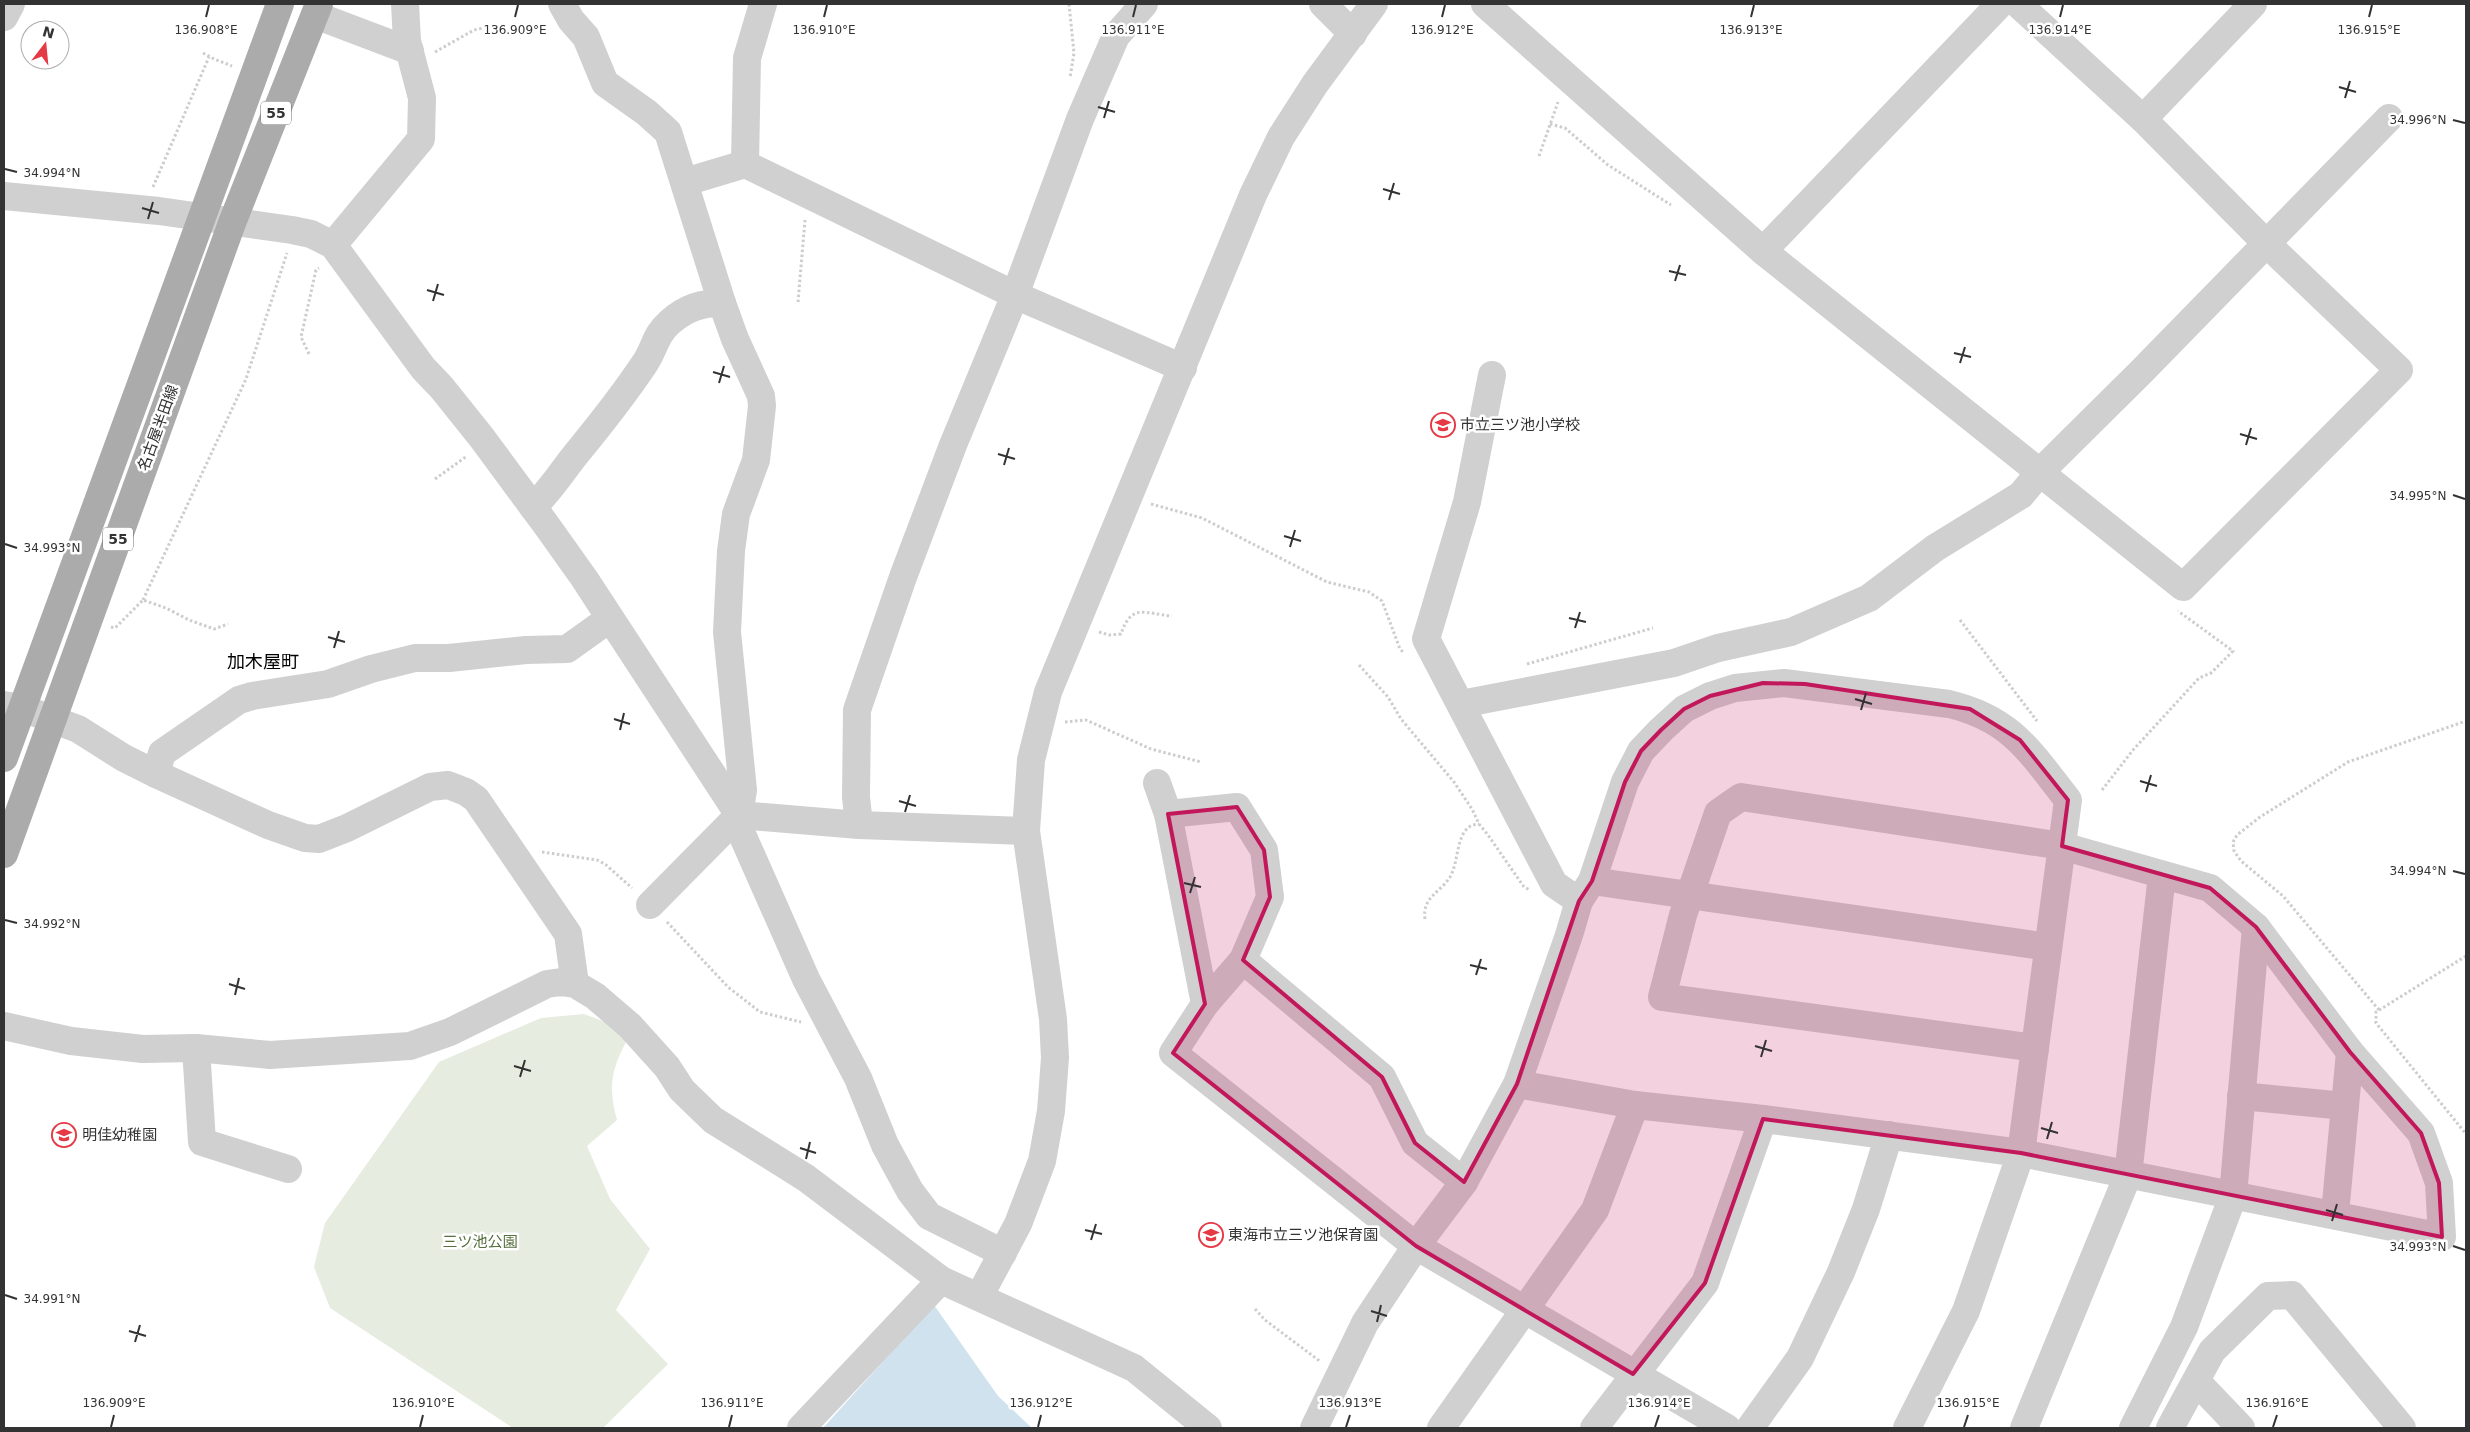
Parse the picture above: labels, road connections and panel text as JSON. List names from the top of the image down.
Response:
{
  "streets": {
    "main road": ["55", "名古屋半田線"]
  },
  "districts": ["加木屋町"],
  "parks": ["三ツ池公園"],
  "places": {
    "school or university": ["市立三ツ池小学校", "明佳幼稚園", "東海市立三ツ池保育園"]
  },
  "north": "top",
  "coordinates": [
    "136.908°E",
    "136.909°E",
    "136.910°E",
    "136.911°E",
    "136.912°E",
    "136.913°E",
    "136.914°E",
    "136.915°E",
    "34.996°N",
    "34.994°N",
    "34.995°N",
    "34.993°N",
    "34.992°N",
    "34.991°N",
    "136.916°E"
  ]
}
